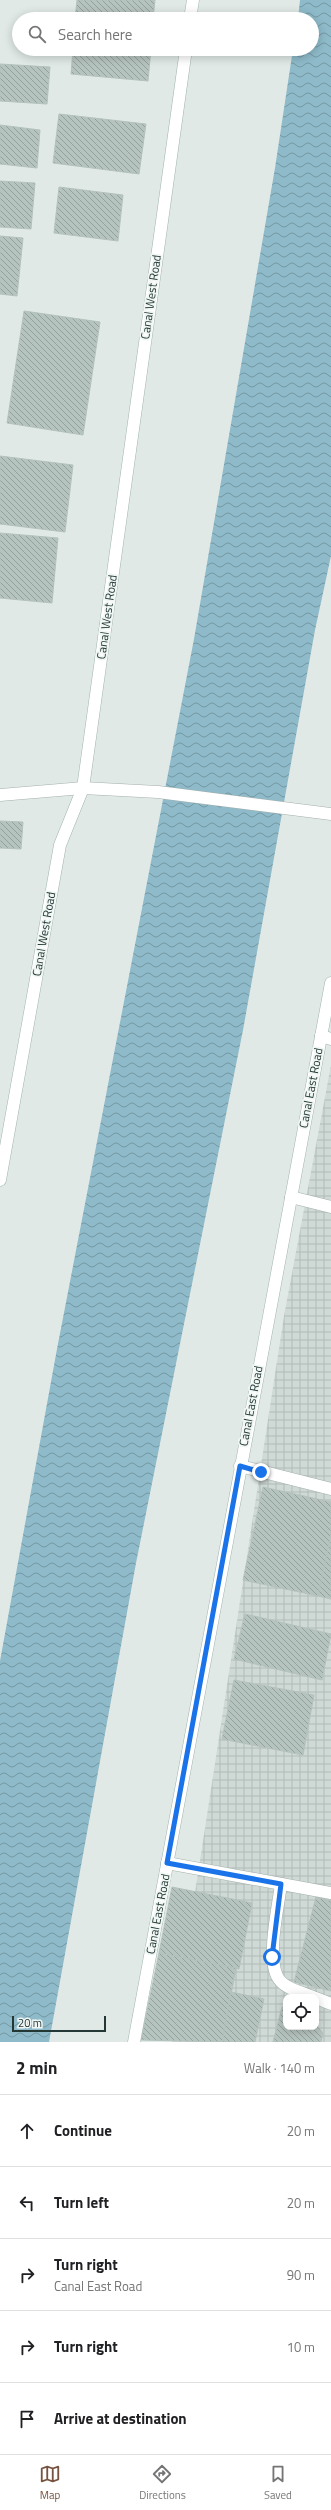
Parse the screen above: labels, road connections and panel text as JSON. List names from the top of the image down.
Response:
{
  "streets": {
    "main road": ["Canal West Road", "Canal East Road"]
  },
  "scale_bar": "20 m",
  "page": {
    "search": "Search here",
    "scale": "20 m",
    "heading": ["2 min", "Walk · 140 m"],
    "list": [
      ["Continue", "20 m"],
      ["Turn left", "20 m"],
      ["Turn right", "Canal East Road", "90 m"],
      ["Turn right", "10 m"],
      "Arrive at destination"
    ],
    "nav": ["Map", "Directions", "Saved"]
  }
}
